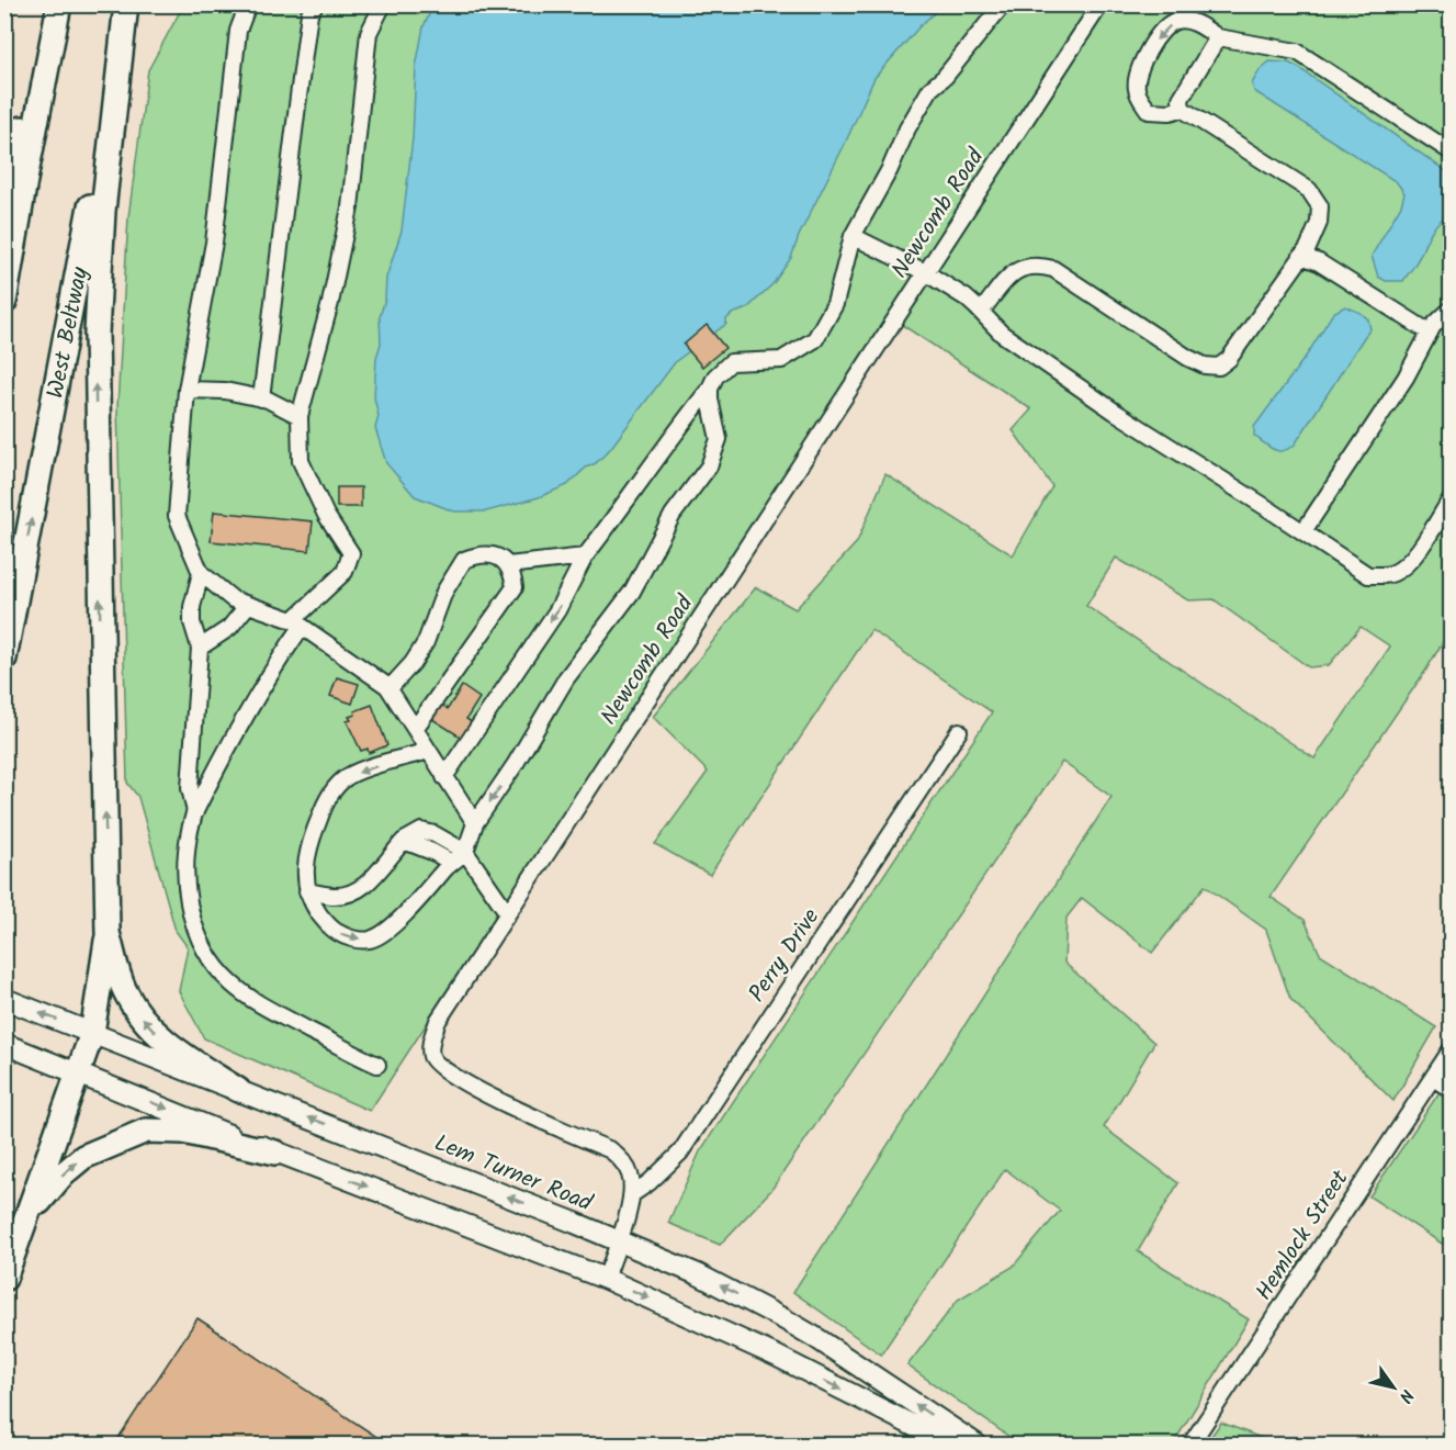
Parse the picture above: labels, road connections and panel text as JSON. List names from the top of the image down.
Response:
{
  "streets": {
    "highway": ["West Beltway"],
    "main road": ["Lem Turner Road"],
    "street": ["Newcomb Road", "Perry Drive", "Hemlock Street"]
  },
  "crossings": [
    ["Newcomb Road", "Perry Drive"],
    ["Newcomb Road", "Lem Turner Road"]
  ],
  "north": "bottom right"
}
